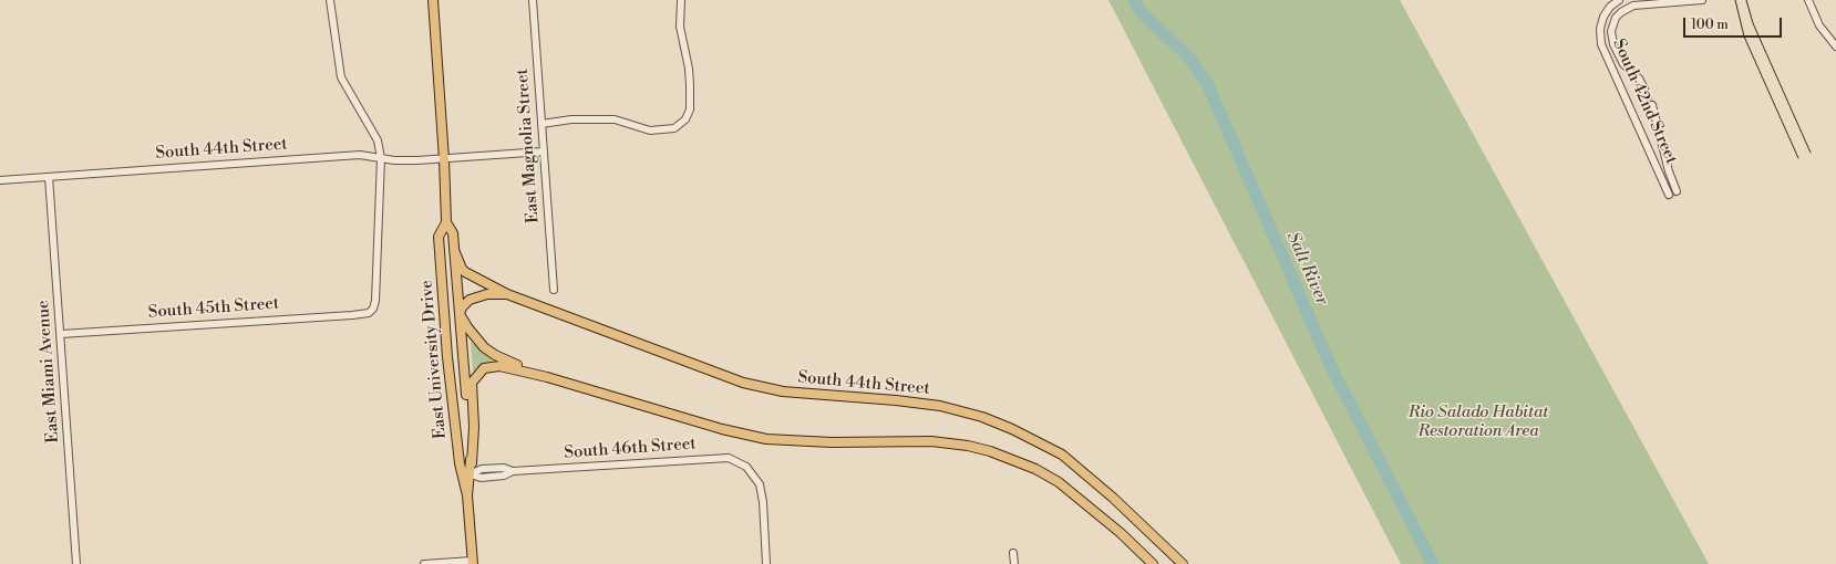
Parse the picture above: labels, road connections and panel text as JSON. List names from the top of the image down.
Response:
{
  "streets": {
    "main road": ["South 44th Street", "East University Drive"],
    "street": [
      "South 42nd Street",
      "East Magnolia Street",
      "South 45th Street",
      "East Miami Avenue",
      "South 46th Street"
    ]
  },
  "crossings": [
    ["East Magnolia Street", "South 44th Street"],
    ["South 44th Street", "South 45th Street"],
    ["South 44th Street", "East University Drive"],
    ["South 44th Street", "East Miami Avenue"],
    ["South 45th Street", "East Miami Avenue"],
    ["East University Drive", "South 46th Street"]
  ],
  "water": ["Salt River"],
  "parks": ["Rio Salado Habitat Restoration Area"],
  "scale_bar": "100 m"
}
